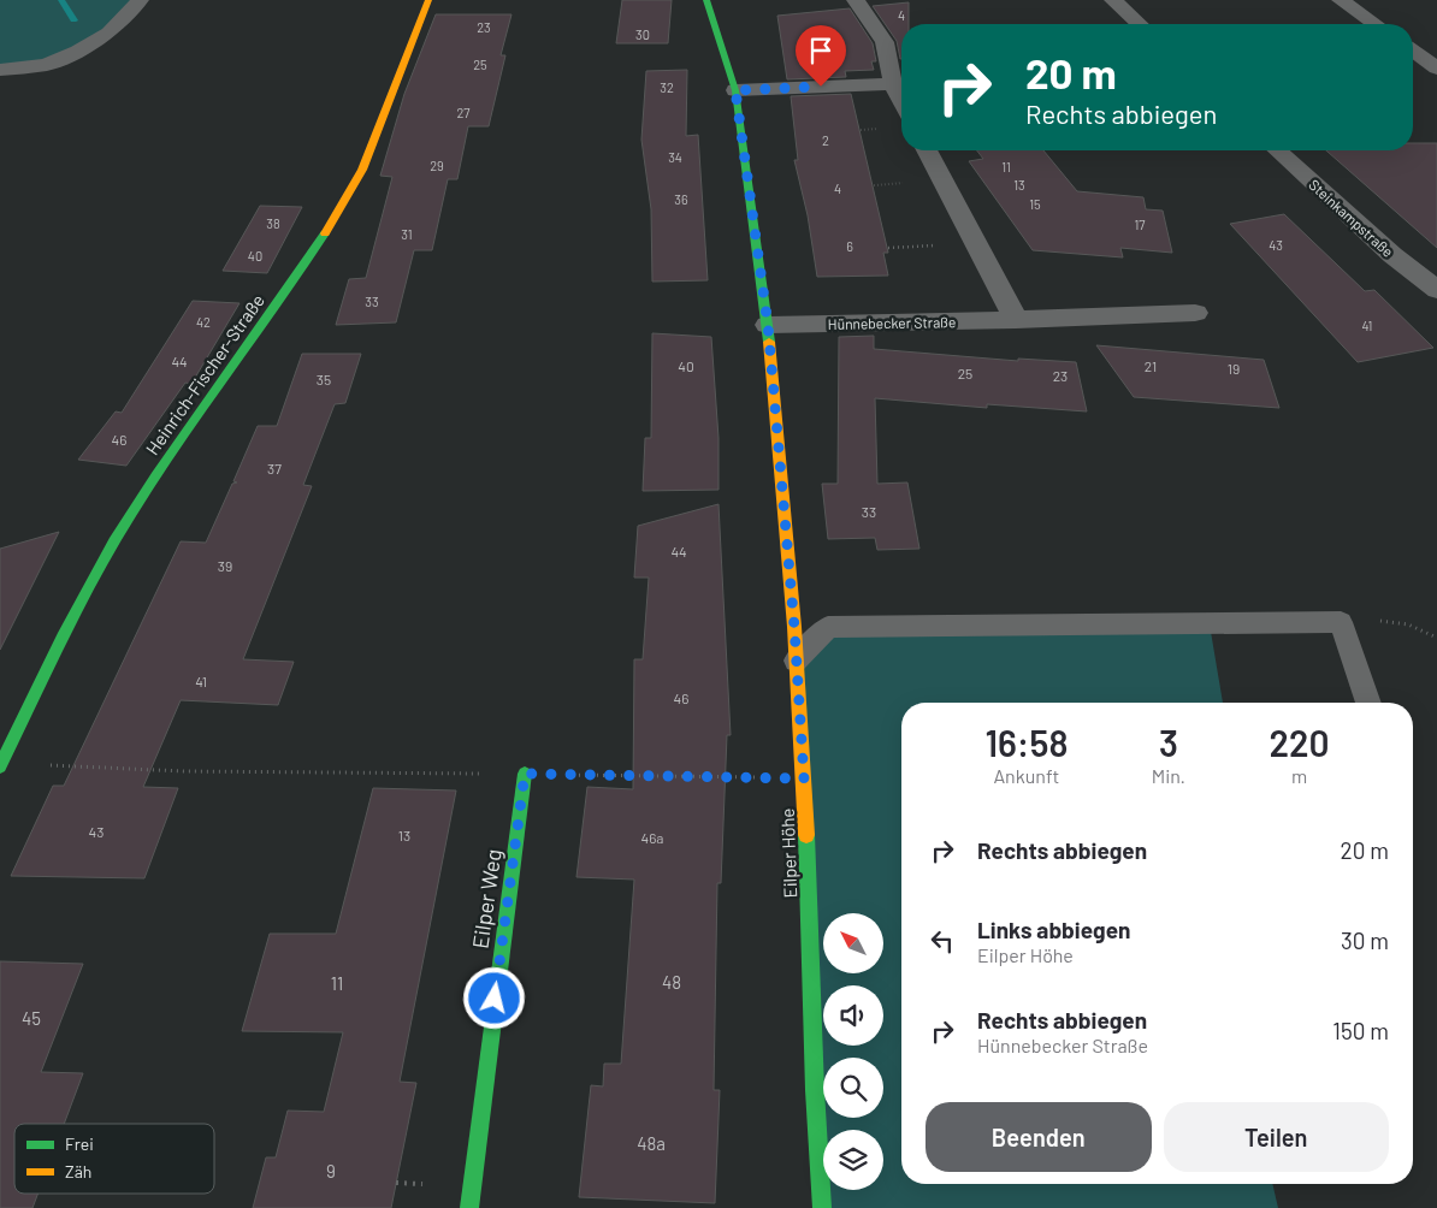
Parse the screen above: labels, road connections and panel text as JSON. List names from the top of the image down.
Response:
{
  "streets": {
    "street": [
      "Steinkampstraße",
      "Hünnebecker Straße",
      "Heinrich-Fischer-Straße",
      "Eilper Höhe",
      "Eilper Weg"
    ]
  },
  "crossings": [
    ["Hünnebecker Straße", "Eilper Höhe"]
  ],
  "house_numbers": [
    "4",
    "23",
    "30",
    "25",
    "32",
    "27",
    "2",
    "34",
    "29",
    "11",
    "13",
    "4",
    "36",
    "15",
    "38",
    "17",
    "31",
    "43",
    "6",
    "40",
    "33",
    "42",
    "41",
    "44",
    "40",
    "21",
    "19",
    "25",
    "23",
    "35",
    "46",
    "37",
    "33",
    "44",
    "39",
    "41",
    "46",
    "43",
    "13",
    "46a",
    "48",
    "11",
    "45",
    "48a",
    "9"
  ],
  "legend": ["Frei", "Zäh"],
  "north": "top left",
  "page": {
    "turn": ["20 m", "Rechts abbiegen"],
    "eta": [
      "16:58",
      "Ankunft",
      "3",
      "Min.",
      "220",
      "m"
    ],
    "list": [
      {
        "name": "Rechts abbiegen",
        "value": "20 m"
      },
      {
        "name": "Links abbiegen",
        "note": "Eilper Höhe",
        "value": "30 m"
      },
      {
        "name": "Rechts abbiegen",
        "note": "Hünnebecker Straße",
        "value": "150 m"
      }
    ],
    "buttons": ["Beenden", "Teilen"]
  }
}
